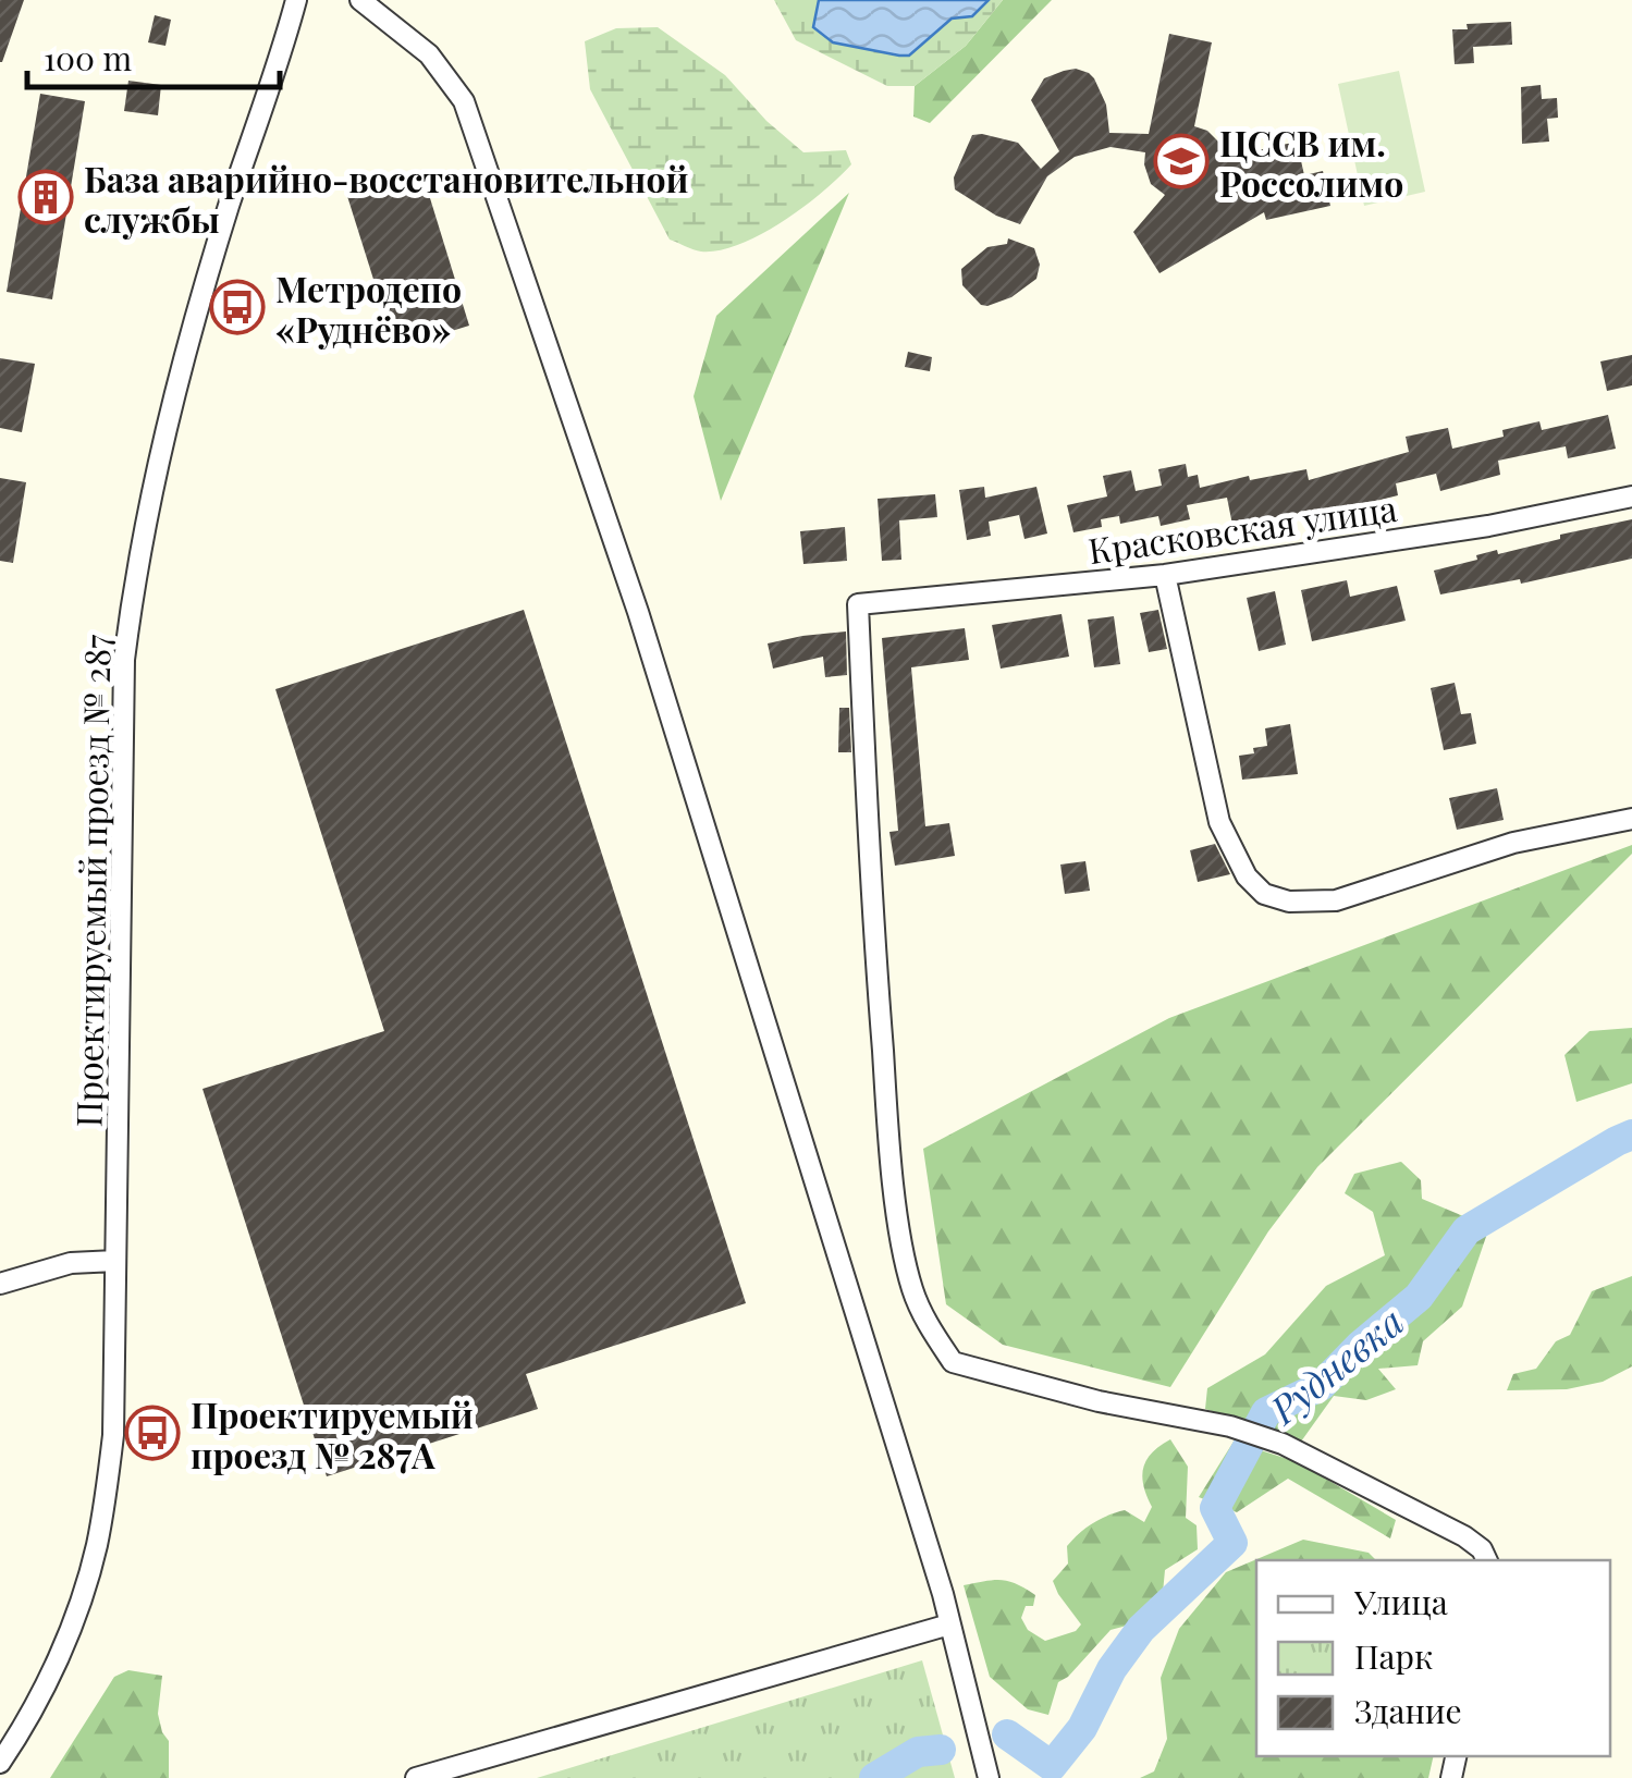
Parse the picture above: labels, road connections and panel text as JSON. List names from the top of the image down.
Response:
{
  "streets": {
    "street": ["Красковская улица", "Проектируемый проезд № 287"]
  },
  "water": ["Рудневка"],
  "places": {
    "school or university": ["ЦССВ им. Россолимо"],
    "building": ["База аварийно-восстановительной службы"],
    "bus stop": ["Метродепо «Руднёво»", "Проектируемый проезд № 287А"]
  },
  "legend": ["Улица", "Парк", "Здание"],
  "scale_bar": "100 m"
}
